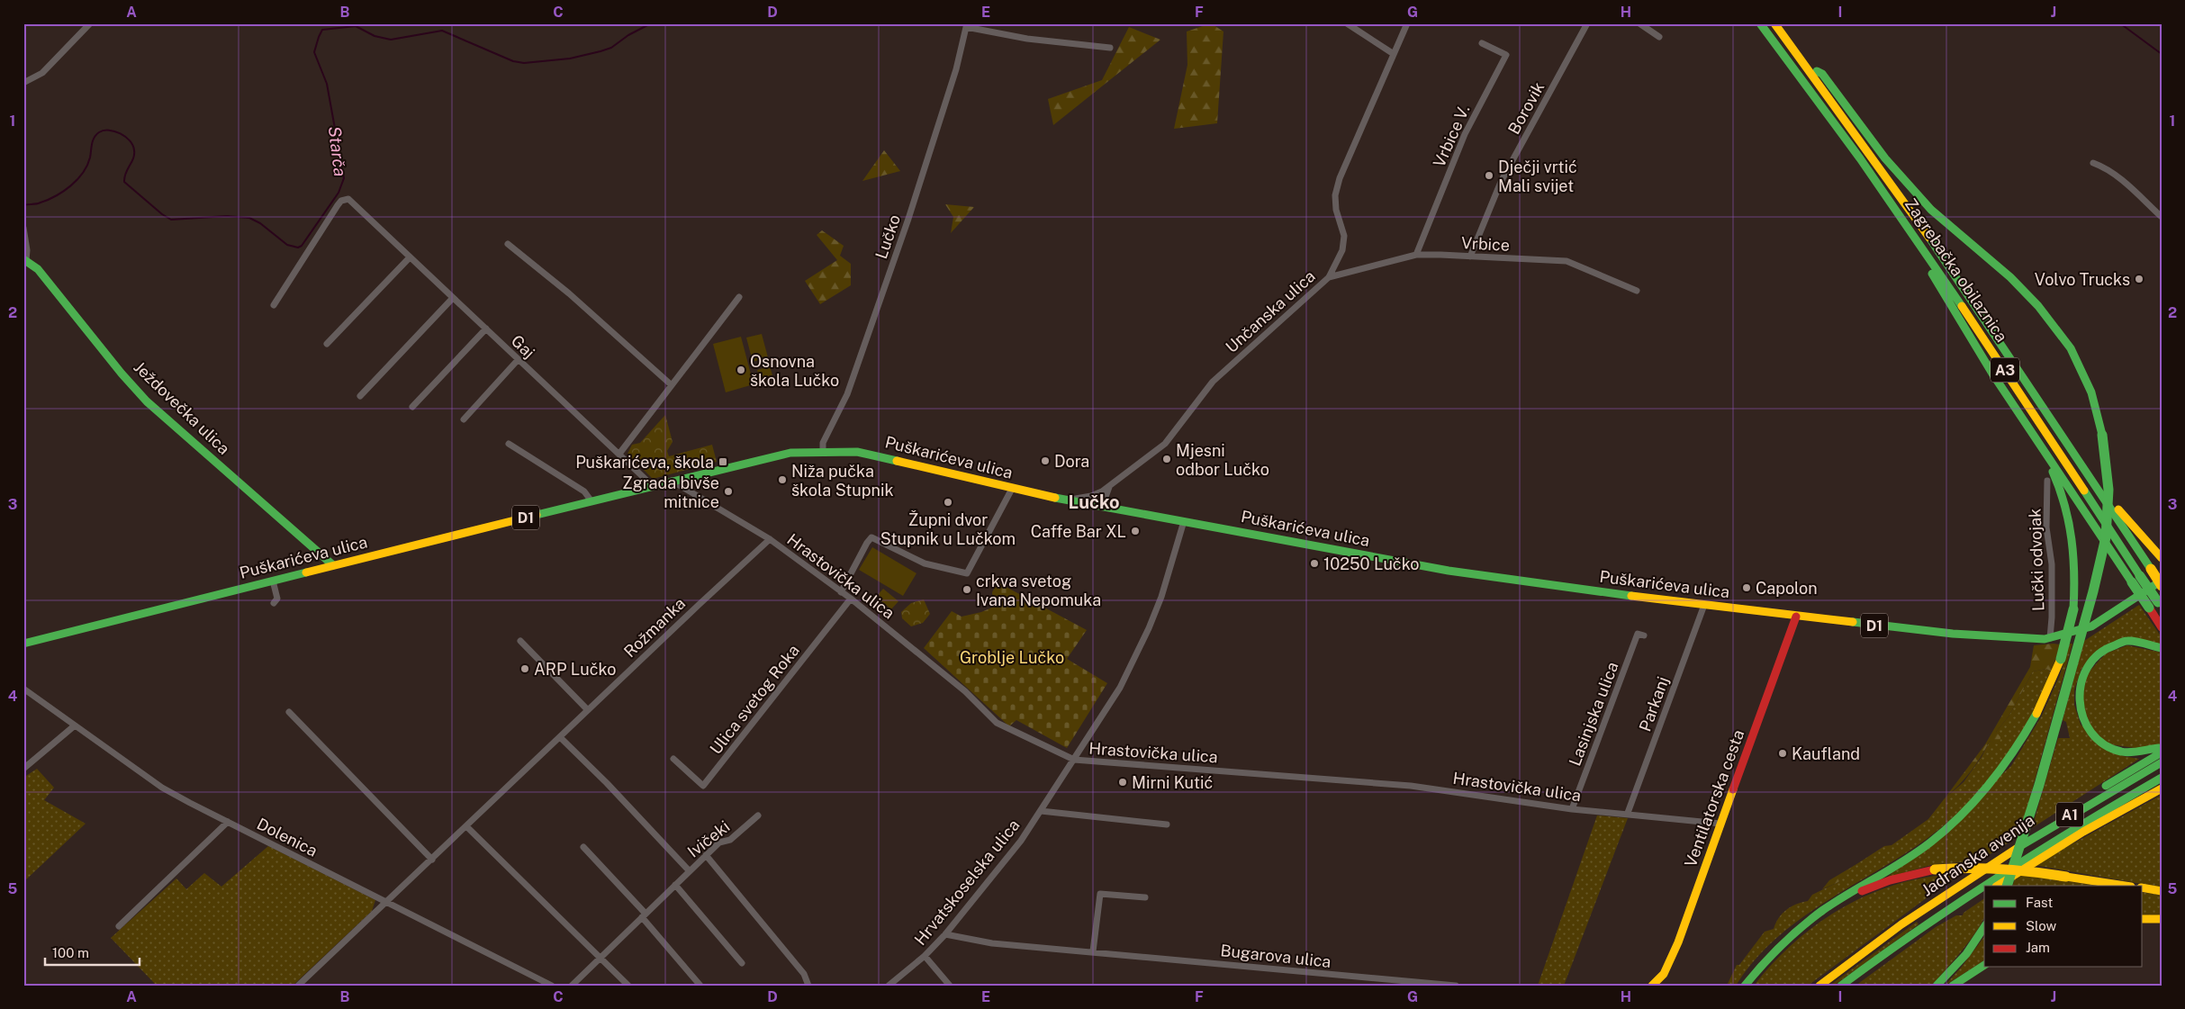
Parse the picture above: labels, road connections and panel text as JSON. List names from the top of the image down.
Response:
{
  "streets": {
    "main road": [
      "Zagrebačka obilaznica",
      "A3",
      "Ježdovečka ulica",
      "Puškarićeva ulica",
      "D1",
      "Ventilatorska cesta",
      "A1",
      "Jadranska avenija"
    ],
    "street": [
      "Borovik",
      "Vrbice V.",
      "Lučko",
      "Vrbice",
      "Unčanska ulica",
      "Gaj",
      "Lučki odvojak",
      "Hrastovička ulica",
      "Rožmanka",
      "Ulica svetog Roka",
      "Parkanj",
      "Lasinjska ulica",
      "Dolenica",
      "Ivičeki",
      "Hrvatskoselska ulica",
      "Bugarova ulica"
    ]
  },
  "crossings": [
    ["Borovik", "Vrbice"],
    ["Vrbice V.", "Vrbice"],
    ["Lučko", "Puškarićeva ulica"],
    ["Vrbice", "Unčanska ulica"],
    ["Unčanska ulica", "Puškarićeva ulica"],
    ["Gaj", "Puškarićeva ulica"],
    ["Ježdovečka ulica", "Puškarićeva ulica"],
    ["Puškarićeva ulica", "D1"],
    ["Puškarićeva ulica", "Lučki odvojak"],
    ["Puškarićeva ulica", "Hrastovička ulica"],
    ["Puškarićeva ulica", "Parkanj"],
    ["Puškarićeva ulica", "Ventilatorska cesta"],
    ["Puškarićeva ulica", "Hrvatskoselska ulica"],
    ["D1", "Lučki odvojak"],
    ["Hrastovička ulica", "Rožmanka"],
    ["Hrastovička ulica", "Ulica svetog Roka"],
    ["Hrastovička ulica", "Parkanj"],
    ["Hrastovička ulica", "Lasinjska ulica"],
    ["Hrastovička ulica", "Ventilatorska cesta"],
    ["Hrastovička ulica", "Hrvatskoselska ulica"],
    ["Rožmanka", "Dolenica"],
    ["Hrvatskoselska ulica", "Bugarova ulica"]
  ],
  "districts": ["Lučko"],
  "water": ["Starča"],
  "parks": ["Groblje Lučko"],
  "places": {
    "other": [
      "Dječji vrtić Mali svijet",
      "Volvo Trucks",
      "Osnovna škola Lučko",
      "Mjesni odbor Lučko",
      "Dora",
      "Niža pučka škola Stupnik",
      "Zgrada bivše mitnice",
      "Župni dvor Stupnik u Lučkom",
      "Caffe Bar XL",
      "10250 Lučko",
      "Capolon",
      "crkva svetog Ivana Nepomuka",
      "ARP Lučko",
      "Kaufland",
      "Mirni Kutić"
    ],
    "transit": ["Puškarićeva, škola"]
  },
  "legend": ["Fast", "Slow", "Jam"],
  "scale_bar": "100 m",
  "grid": {
    "columns": [
      "A",
      "B",
      "C",
      "D",
      "E",
      "F",
      "G",
      "H",
      "I",
      "J"
    ],
    "rows": [
      "1",
      "2",
      "3",
      "4",
      "5"
    ]
  }
}
